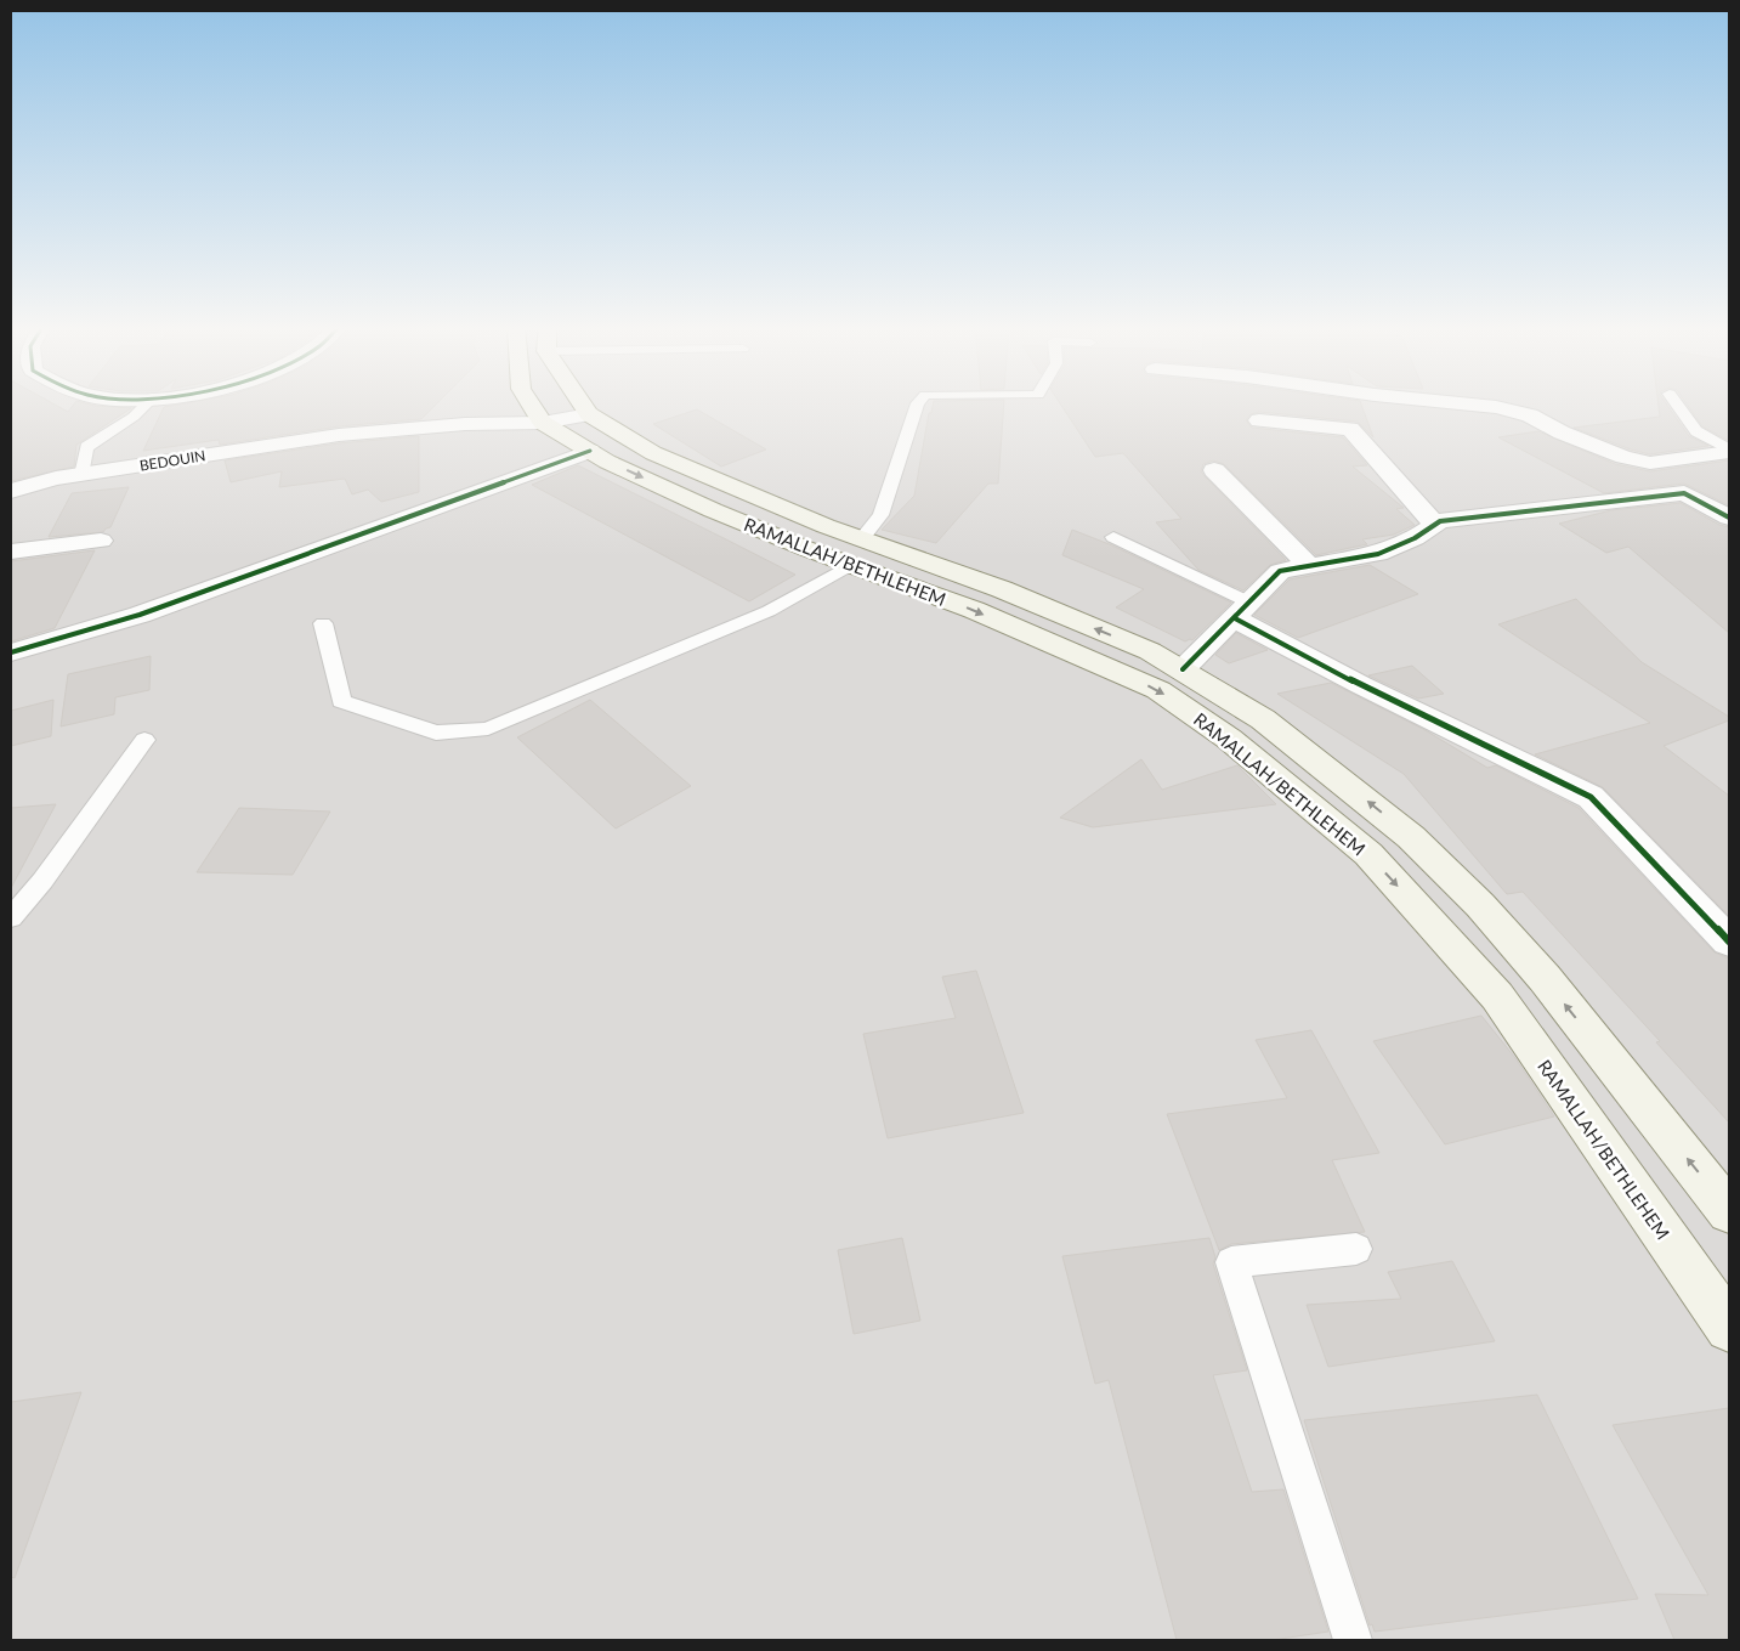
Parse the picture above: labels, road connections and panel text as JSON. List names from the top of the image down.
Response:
{
  "streets": {
    "main road": ["RAMALLAH/BETHLEHEM"],
    "street": ["BEDOUIN"]
  },
  "crossings": [
    ["BEDOUIN", "RAMALLAH/BETHLEHEM"]
  ]
}
